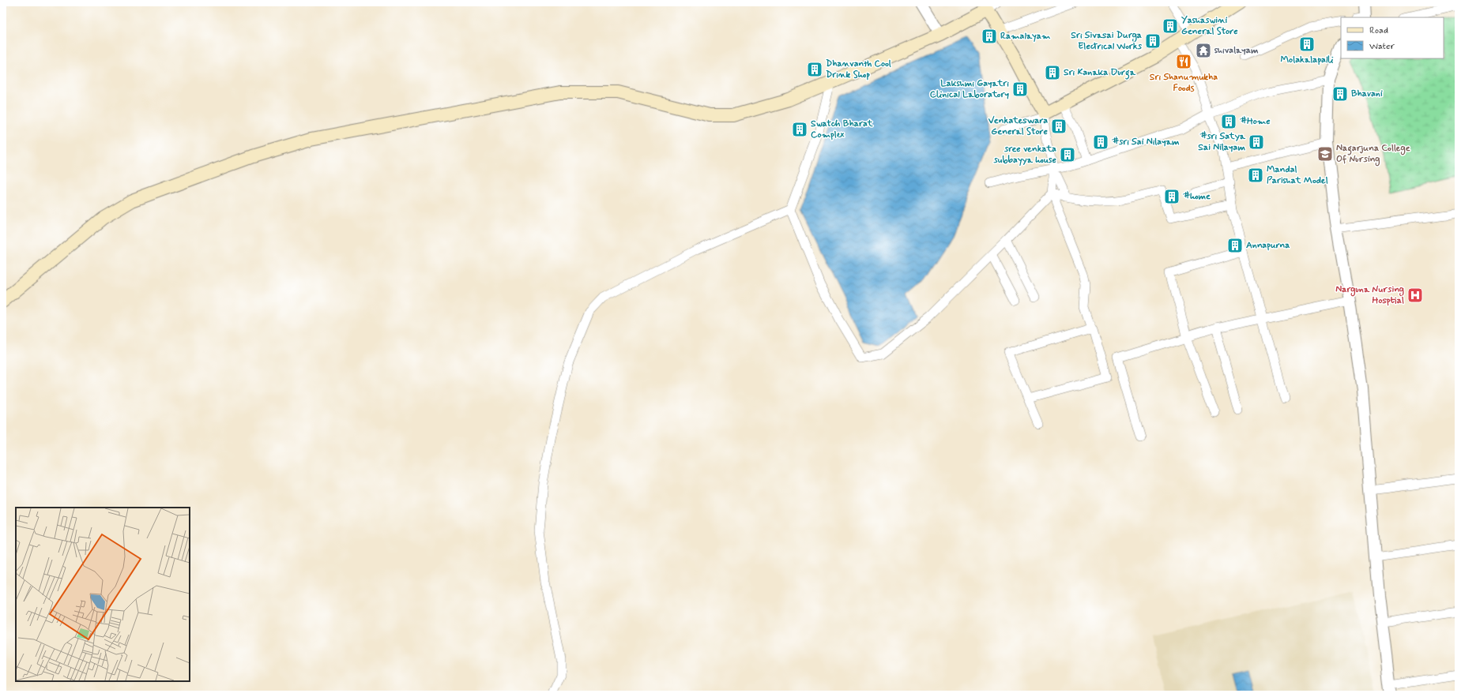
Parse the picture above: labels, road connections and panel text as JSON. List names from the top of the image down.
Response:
{
  "places": {
    "building": [
      "Yashaswini General Store",
      "Ramalayam",
      "Sri Sivasai Durga Electrical Works",
      "Molakalapalli",
      "Dhanvanth Cool Drink Shop",
      "Sri Kanaka Durga",
      "Lakshmi Gayatri Clinical Laboratory",
      "Bhavani",
      "#Home",
      "Venkateswara General Store",
      "Swatch Bharat Complex",
      "#sri Sai Nilayam",
      "#sri Satya Sai Nilayam",
      "sree venkata subbayya house",
      "Mandal Parishat Model",
      "#home",
      "Annapurna"
    ],
    "temple": ["shivalayam"],
    "restaurant": ["Sri Shanumukha Foods"],
    "school or university": ["Nagarjuna College Of Nursing"],
    "hospital": ["Narguna Nursing Hosptial"]
  },
  "legend": ["Road", "Water"]
}
